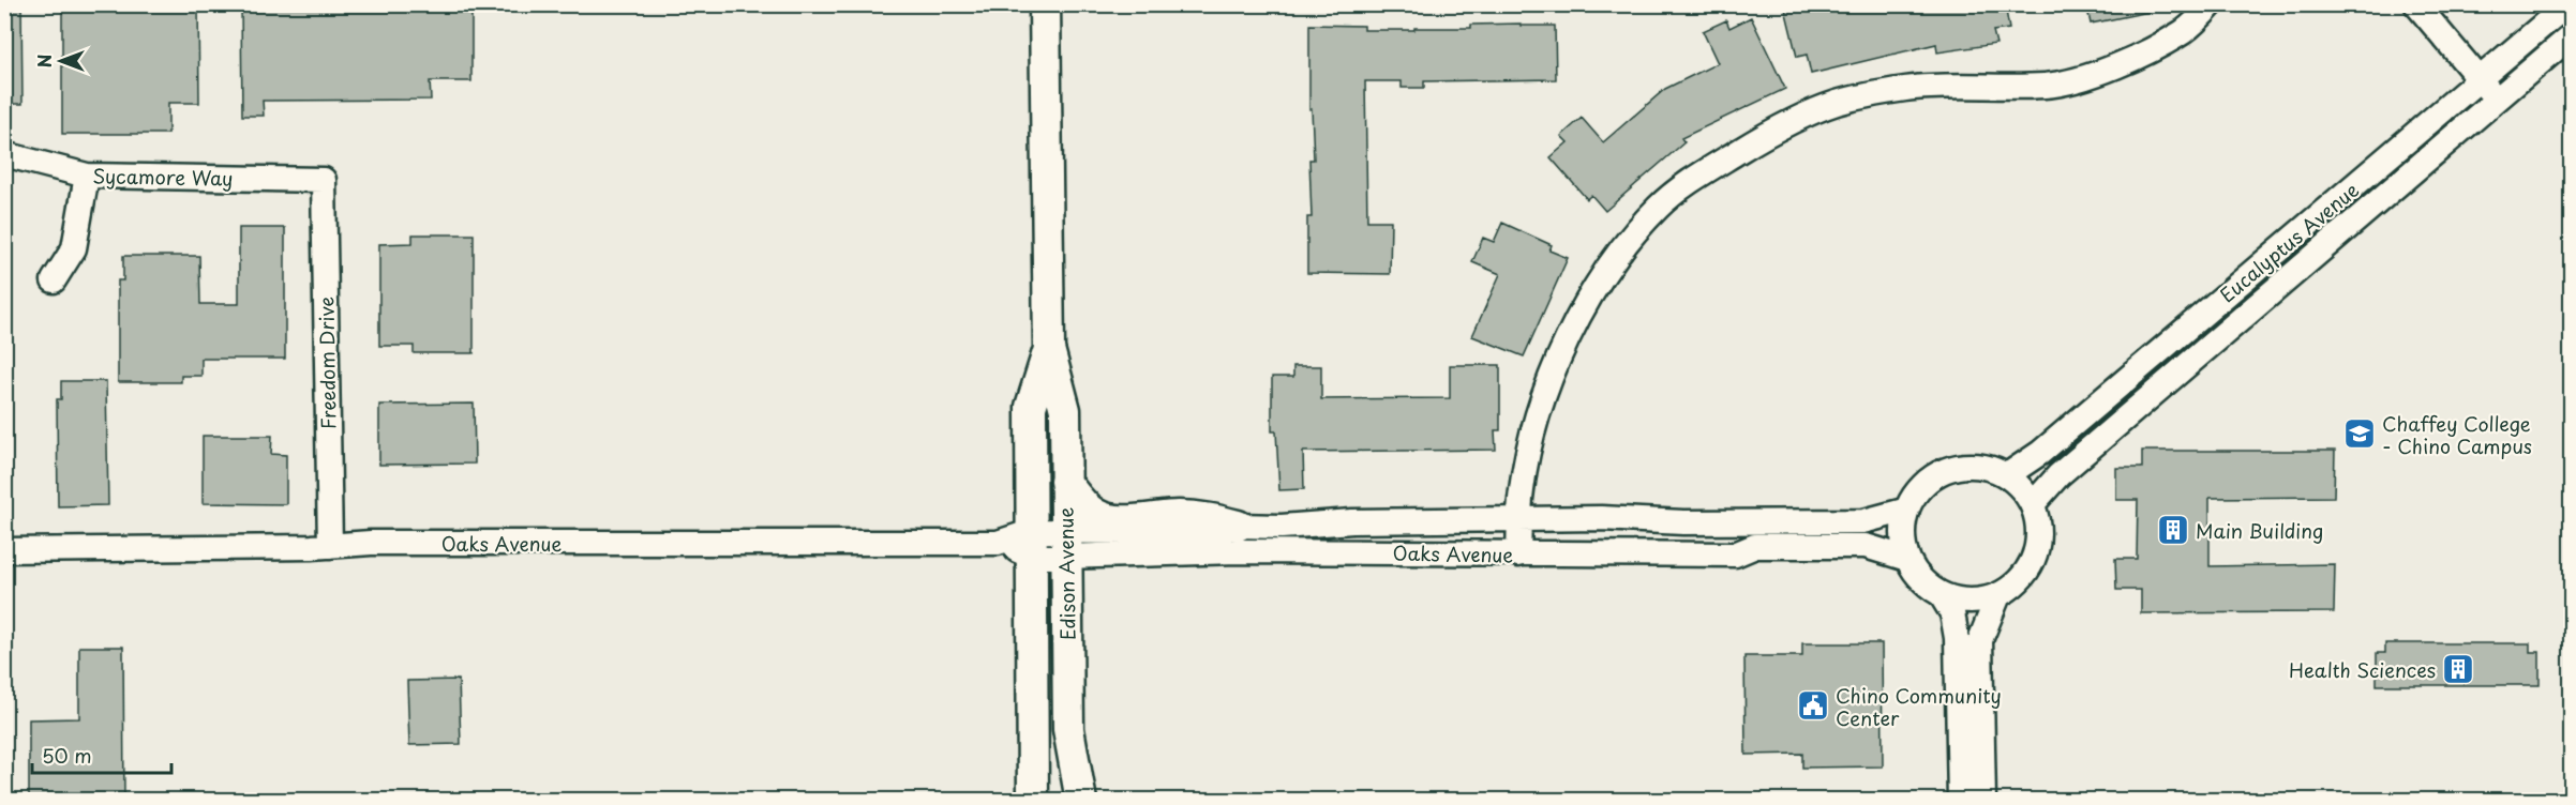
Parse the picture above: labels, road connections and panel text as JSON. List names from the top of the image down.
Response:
{
  "streets": {
    "main road": ["Edison Avenue"],
    "street": [
      "Sycamore Way",
      "Eucalyptus Avenue",
      "Freedom Drive",
      "Oaks Avenue"
    ]
  },
  "crossings": [
    ["Sycamore Way", "Freedom Drive"],
    ["Eucalyptus Avenue", "Oaks Avenue"],
    ["Freedom Drive", "Oaks Avenue"],
    ["Oaks Avenue", "Edison Avenue"]
  ],
  "places": {
    "school or university": ["Chaffey College - Chino Campus"],
    "building": ["Main Building", "Health Sciences"],
    "public building": ["Chino Community Center"]
  },
  "scale_bar": "50 m",
  "north": "left"
}
